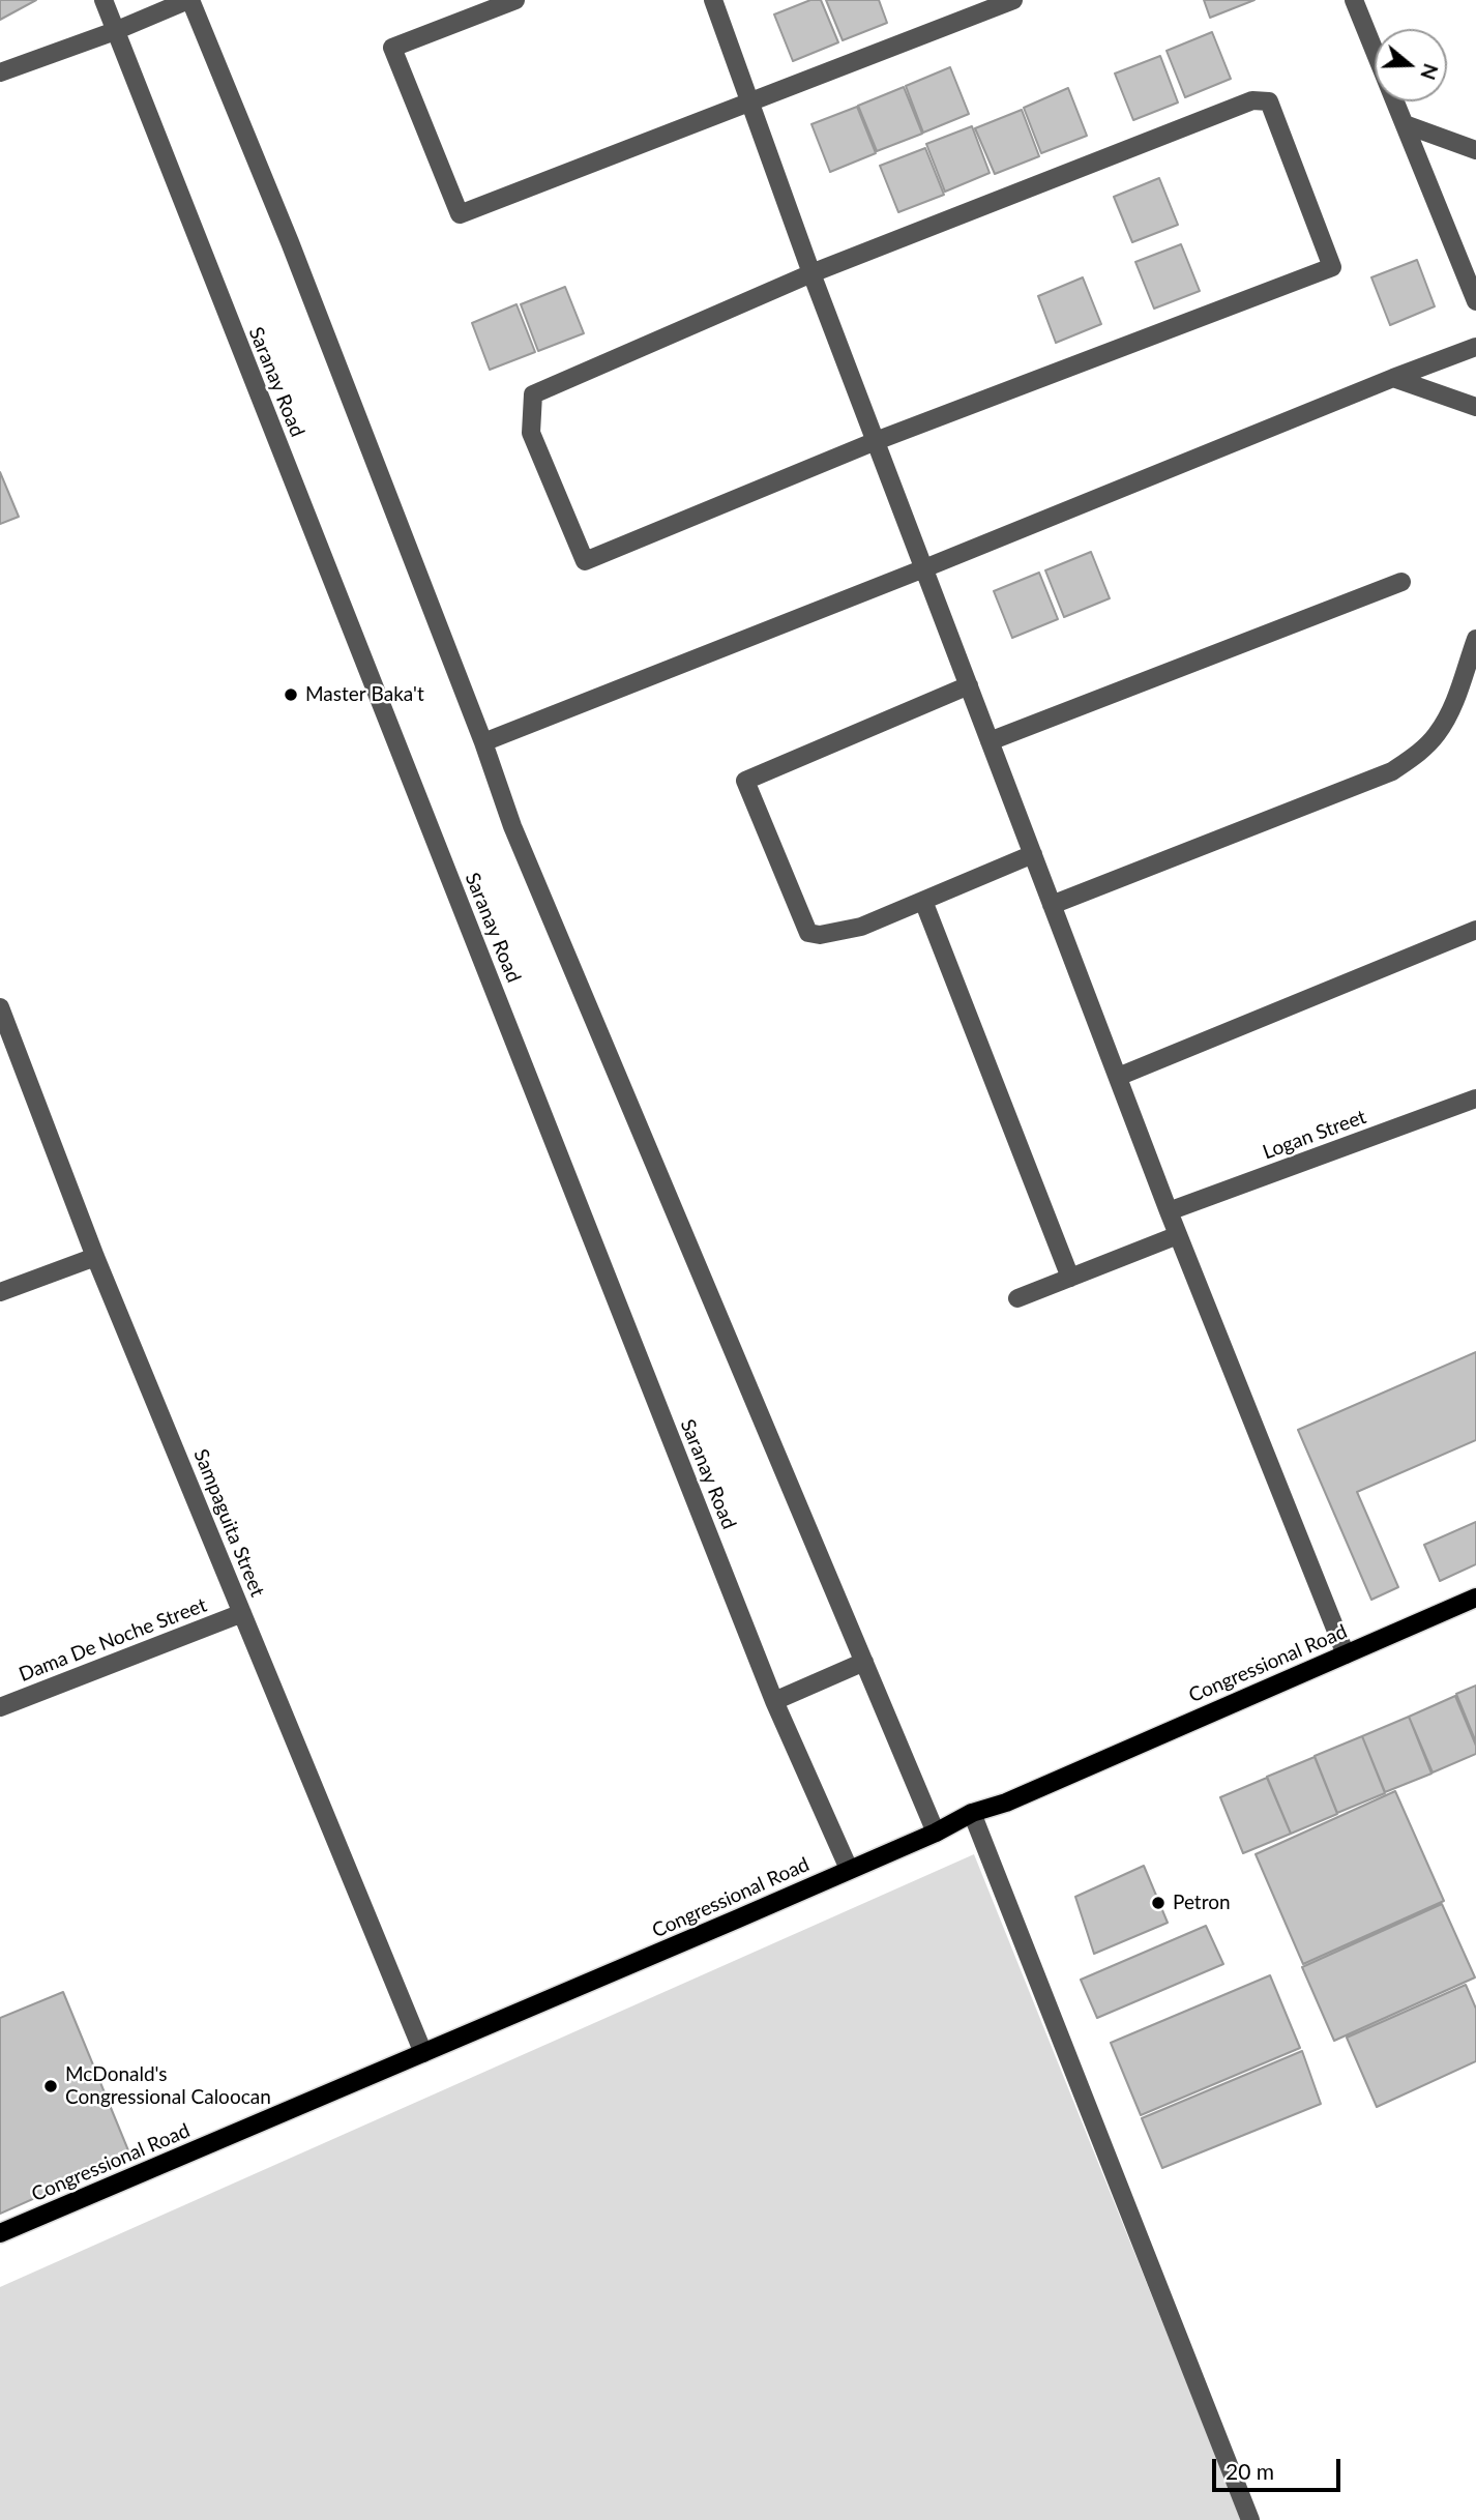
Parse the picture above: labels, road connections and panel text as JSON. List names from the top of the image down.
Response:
{
  "streets": {
    "main road": ["Congressional Road"],
    "street": [
      "Saranay Road",
      "Logan Street",
      "Sampaguita Street",
      "Dama De Noche Street"
    ]
  },
  "crossings": [
    ["Saranay Road", "Congressional Road"],
    ["Sampaguita Street", "Dama De Noche Street"],
    ["Sampaguita Street", "Congressional Road"]
  ],
  "places": ["Master Baka't", "Petron", "McDonald's Congressional Caloocan"],
  "scale_bar": "20 m",
  "north": "right"
}
